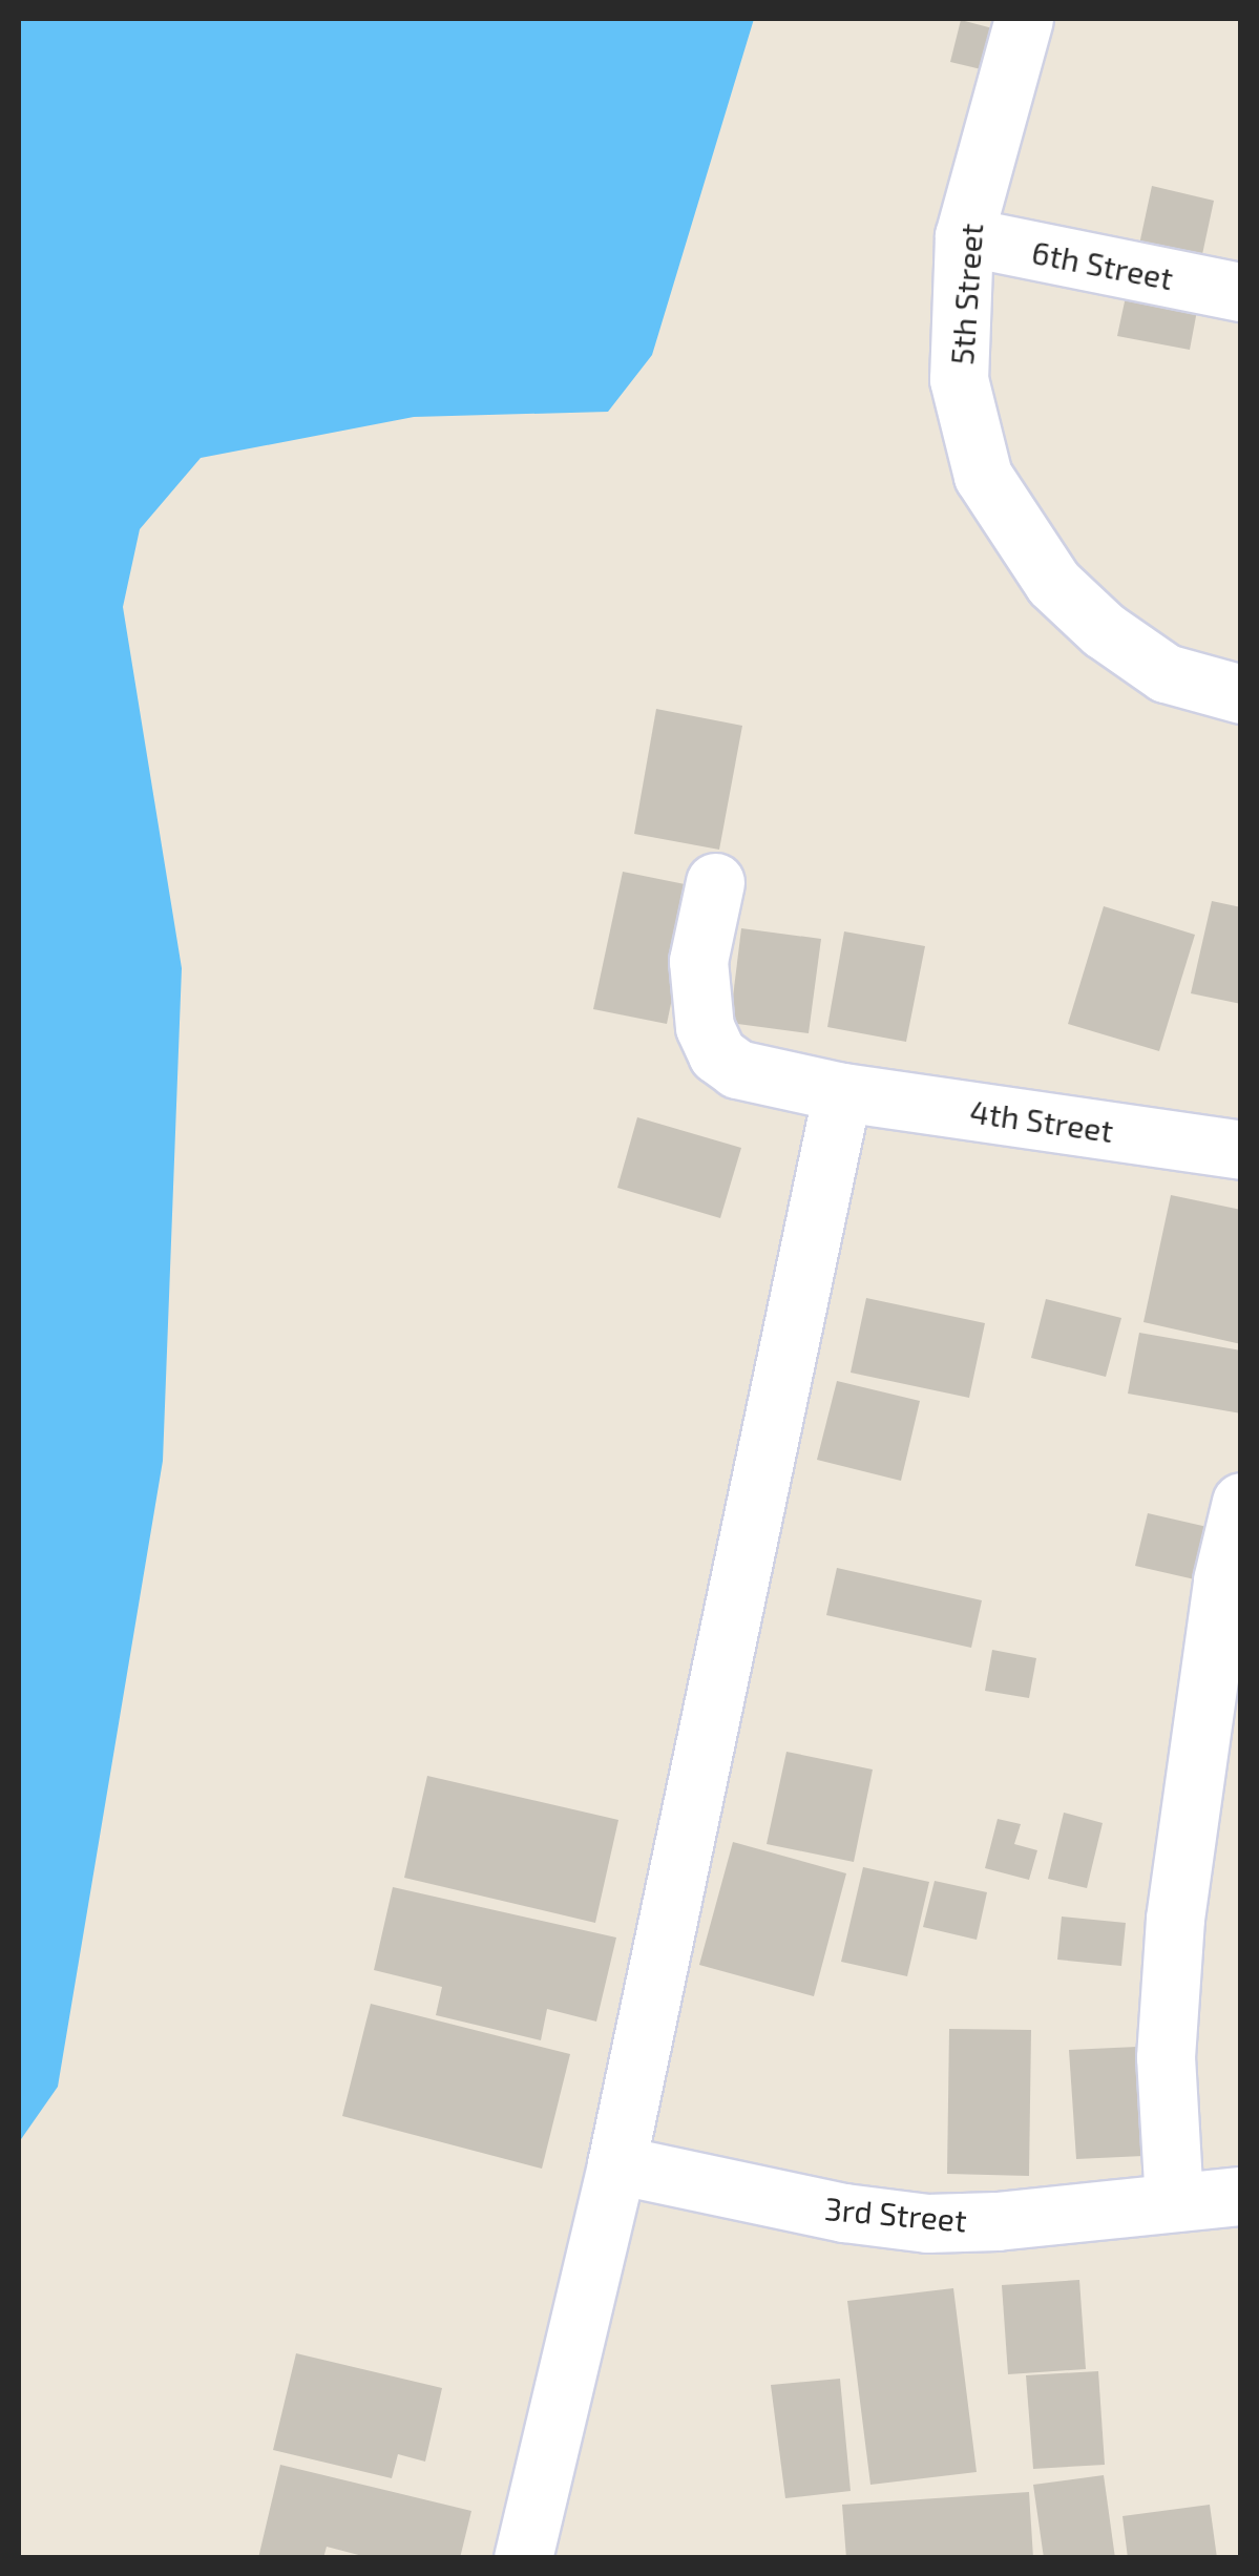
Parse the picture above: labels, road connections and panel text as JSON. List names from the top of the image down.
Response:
{
  "streets": {
    "street": [
      "6th Street",
      "5th Street",
      "4th Street",
      "3rd Street"
    ]
  },
  "crossings": [
    ["6th Street", "5th Street"]
  ]
}
